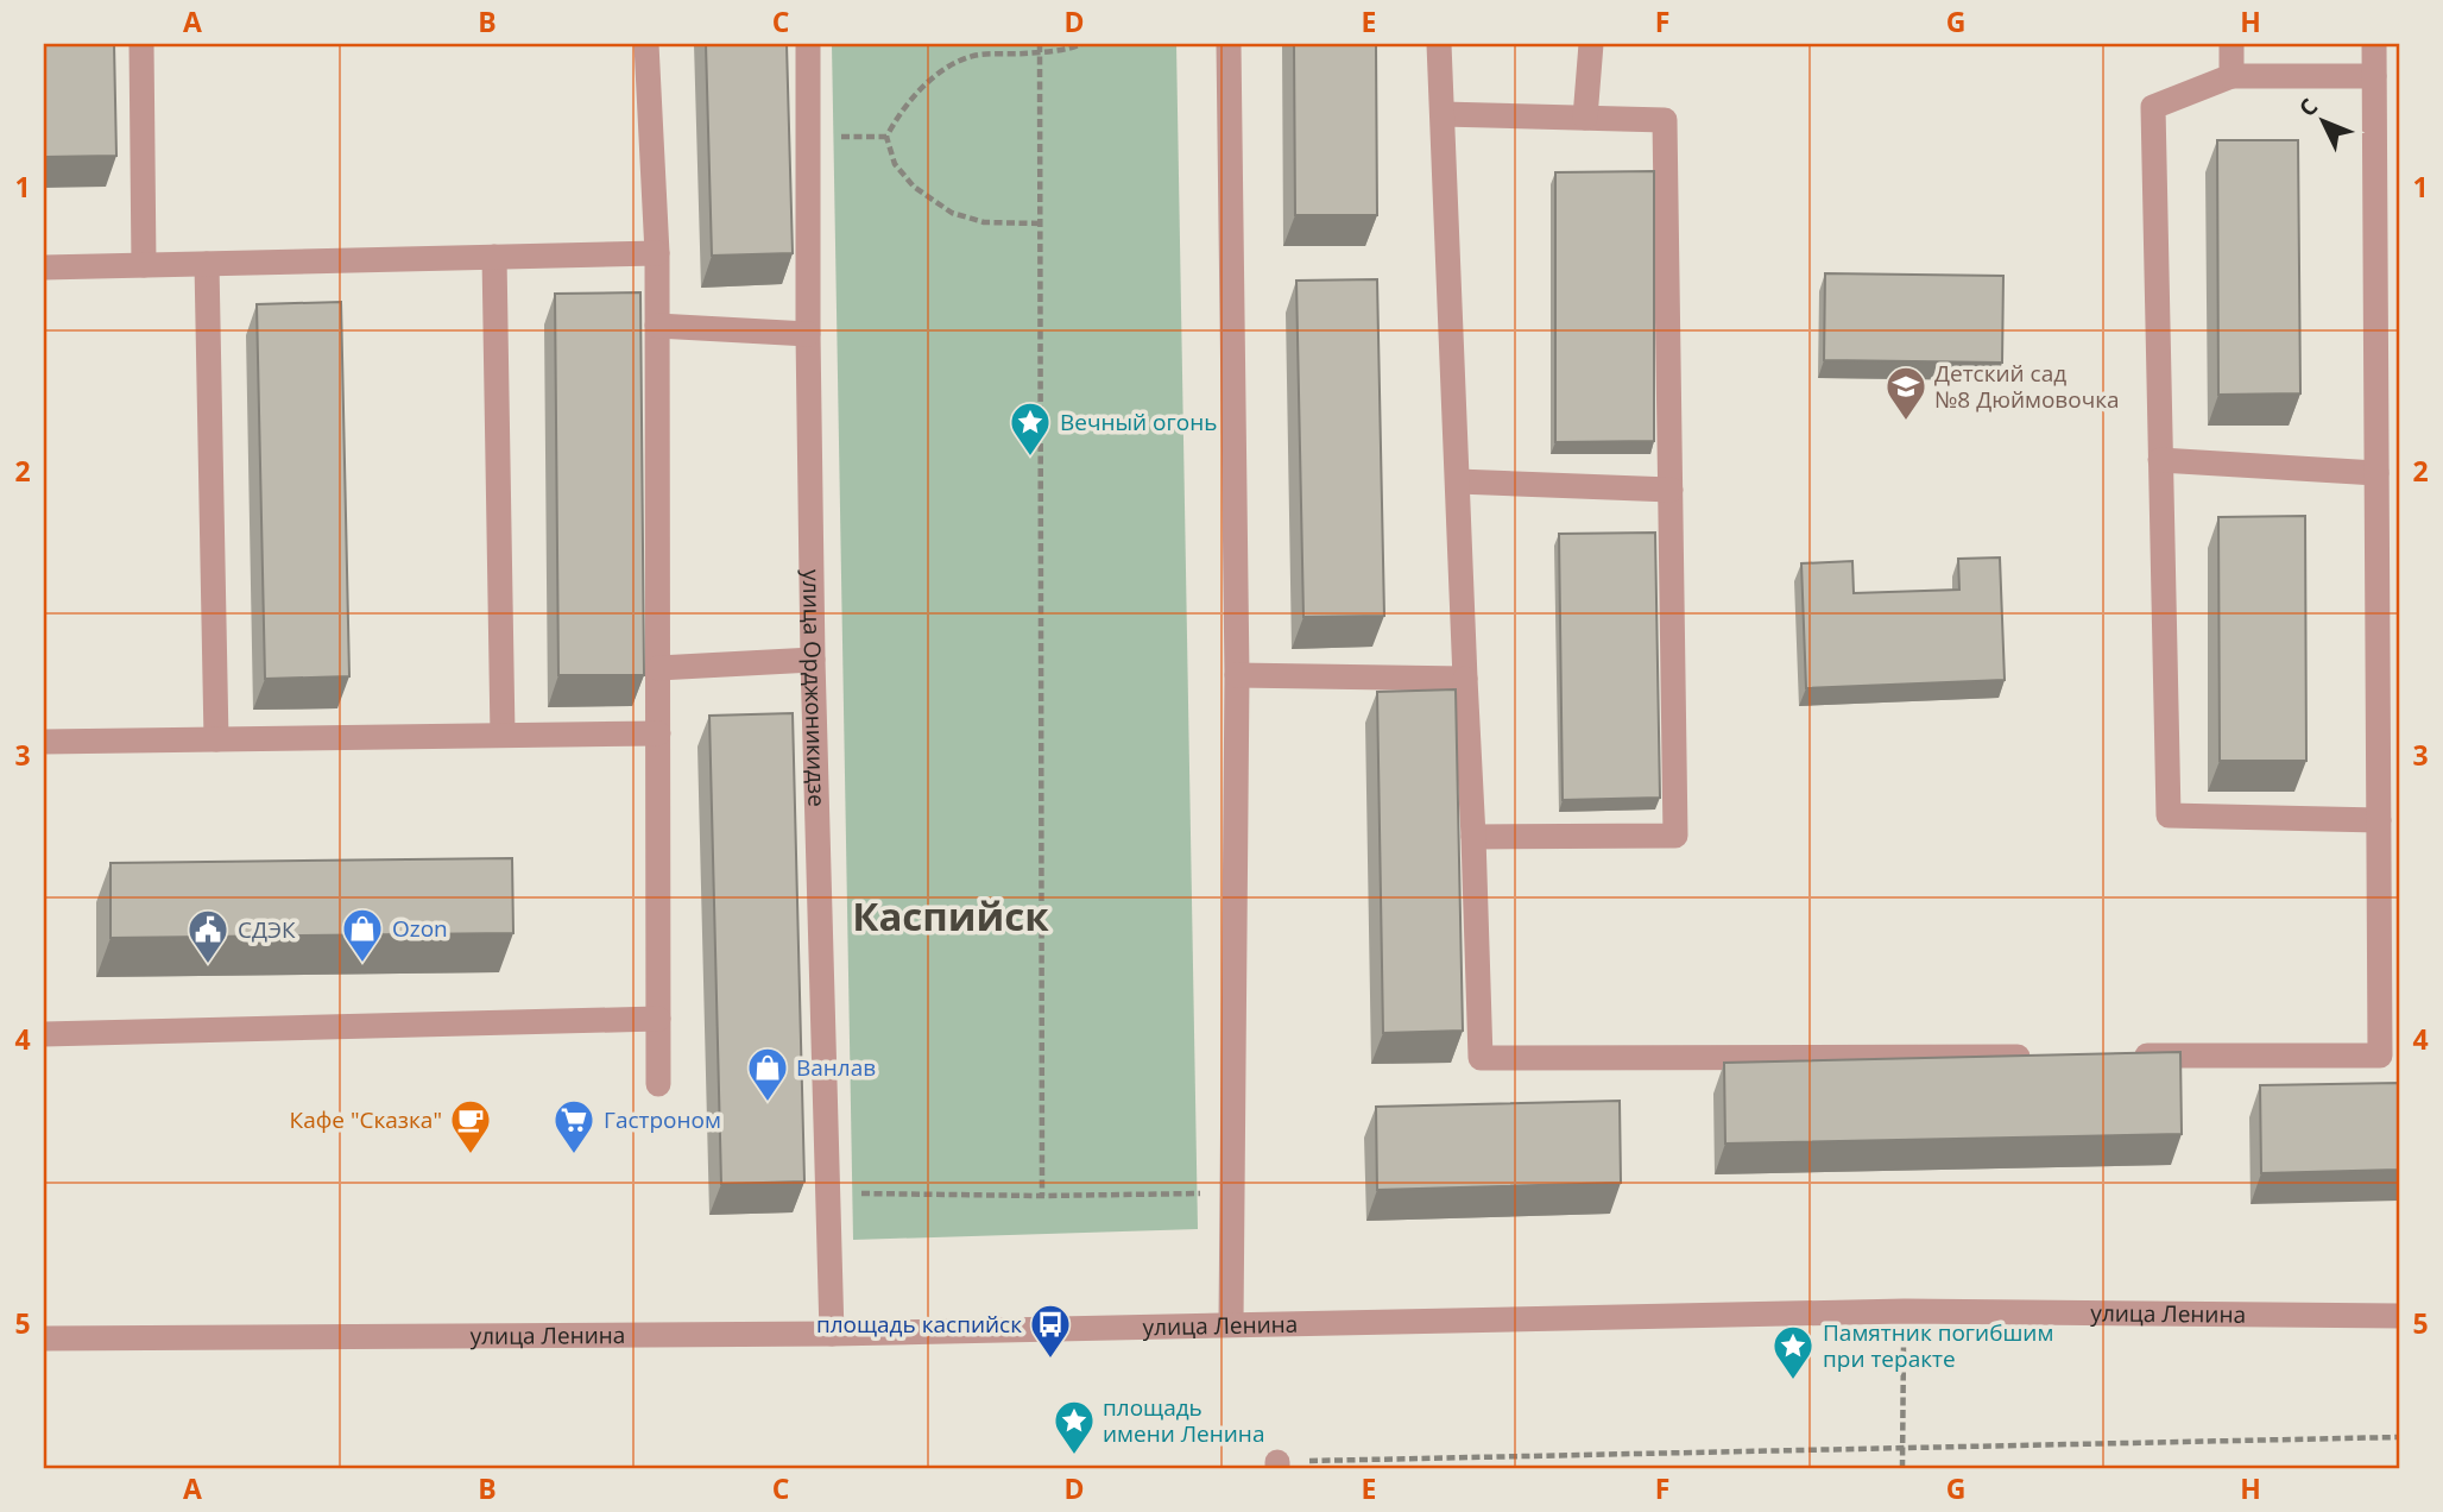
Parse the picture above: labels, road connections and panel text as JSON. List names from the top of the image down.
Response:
{
  "streets": {
    "street": ["улица Орджоникидзе", "улица Ленина"]
  },
  "crossings": [
    ["улица Орджоникидзе", "улица Ленина"]
  ],
  "districts": ["Каспийск"],
  "places": {
    "school or university": ["Детский сад №8 Дюймовочка"],
    "place": ["Вечный огонь", "Памятник погибшим при теракте", "площадь имени Ленина"],
    "shop": ["Ozon", "Ванлав"],
    "public building": ["СДЭК"],
    "cafe": ["Кафе \"Сказка\""],
    "supermarket": ["Гастроном"],
    "bus stop": ["площадь каспийск"]
  },
  "north": "top left",
  "grid": {
    "columns": [
      "A",
      "B",
      "C",
      "D",
      "E",
      "F",
      "G",
      "H"
    ],
    "rows": [
      "1",
      "2",
      "3",
      "4",
      "5"
    ]
  }
}
